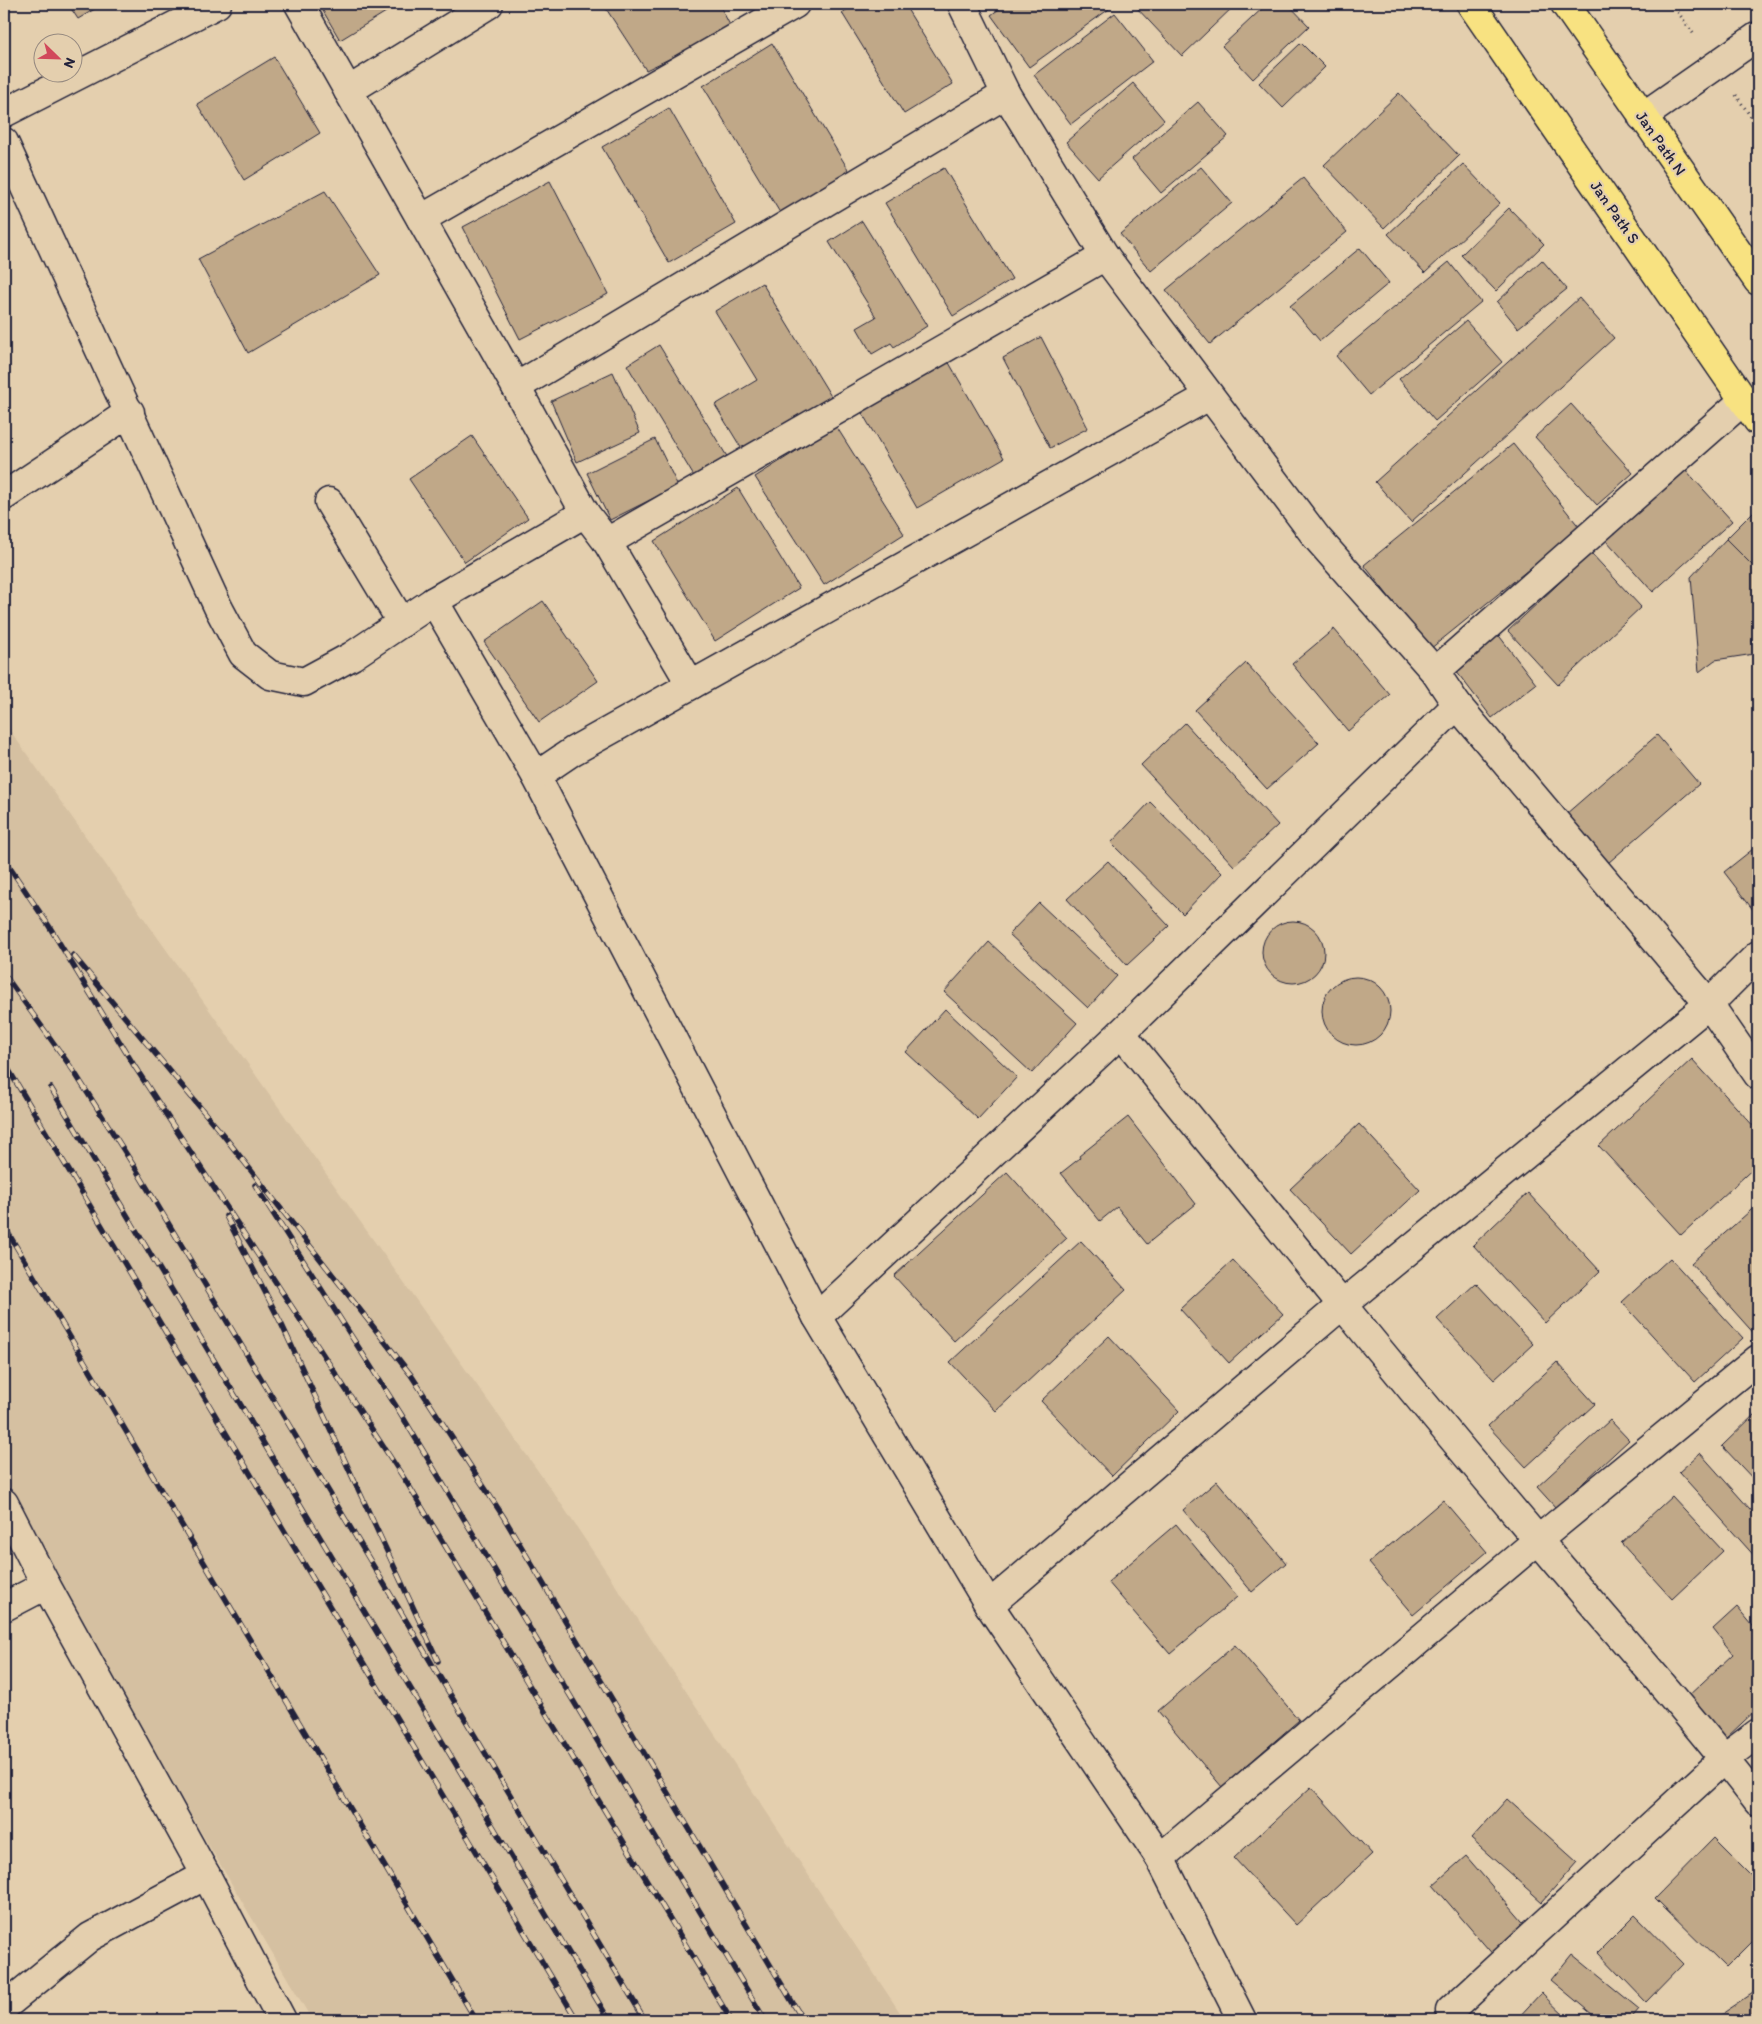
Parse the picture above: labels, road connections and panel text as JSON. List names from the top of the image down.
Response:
{
  "streets": {
    "main road": ["Jan Path N", "Jan Path S"]
  },
  "north": "bottom right"
}
